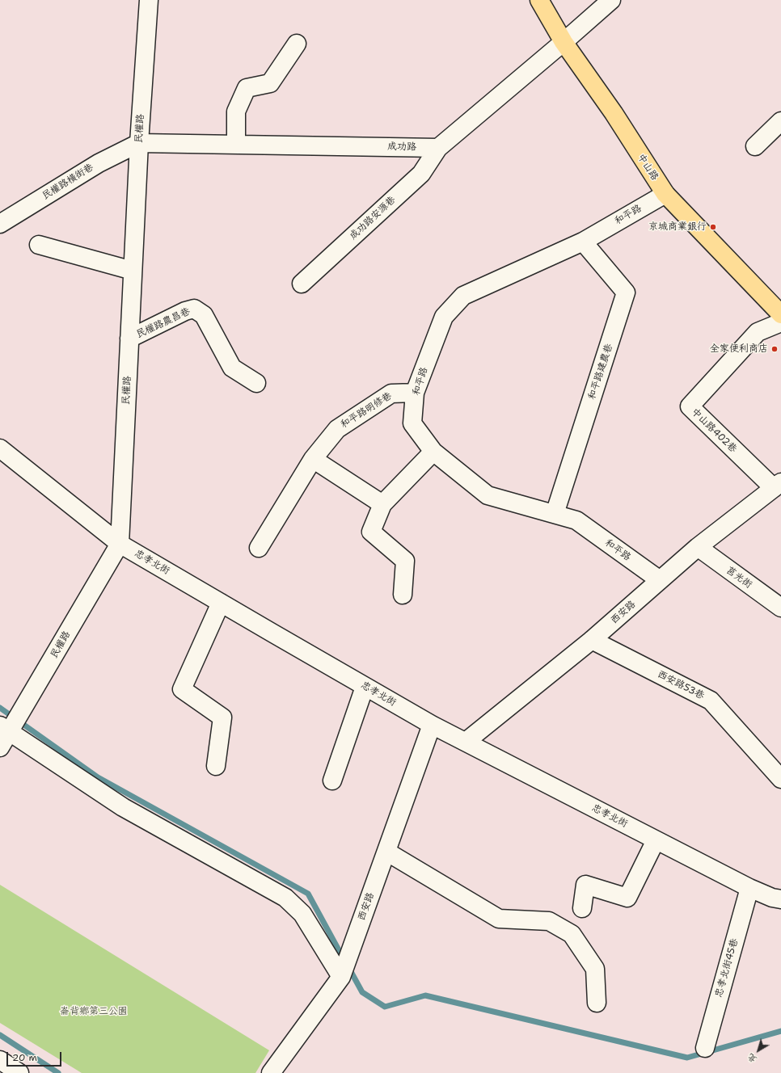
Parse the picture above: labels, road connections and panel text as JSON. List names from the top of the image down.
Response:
{
  "streets": {
    "main road": ["中山路"],
    "street": [
      "民權路",
      "成功路",
      "民權路橫街巷",
      "和平路",
      "成功路安源巷",
      "民權路農昌巷",
      "和平路建農巷",
      "和平路明修巷",
      "中山路402巷",
      "忠孝北街",
      "莒光街",
      "西安路",
      "西安路53巷",
      "忠孝北街45巷"
    ]
  },
  "crossings": [
    ["民權路", "成功路"],
    ["民權路", "民權路橫街巷"],
    ["民權路", "民權路農昌巷"],
    ["民權路", "忠孝北街"],
    ["成功路", "民權路橫街巷"],
    ["成功路", "成功路安源巷"],
    ["中山路", "和平路"],
    ["和平路", "和平路建農巷"],
    ["和平路", "和平路明修巷"],
    ["和平路", "西安路"],
    ["中山路402巷", "西安路"],
    ["忠孝北街", "西安路"],
    ["忠孝北街", "忠孝北街45巷"],
    ["莒光街", "西安路"],
    ["西安路", "西安路53巷"]
  ],
  "parks": ["崙背鄉第三公園"],
  "places": ["京城商業銀行", "全家便利商店"],
  "scale_bar": "20 m",
  "north": "bottom left"
}
